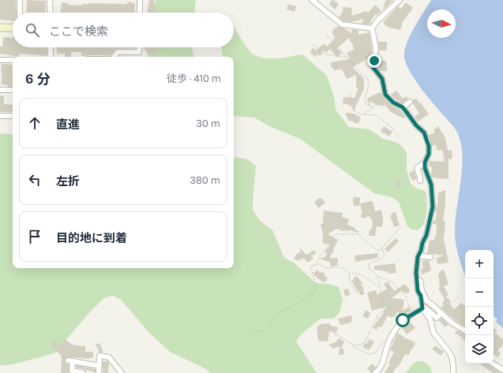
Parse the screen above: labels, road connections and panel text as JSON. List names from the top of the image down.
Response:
{
  "north": "right",
  "page": {
    "search": "ここで検索",
    "heading": ["6 分", "徒歩 · 410 m"],
    "list": [
      ["直進", "30 m"],
      ["左折", "380 m"],
      "目的地に到着"
    ],
    "map_buttons": ["+", "−"]
  }
}
